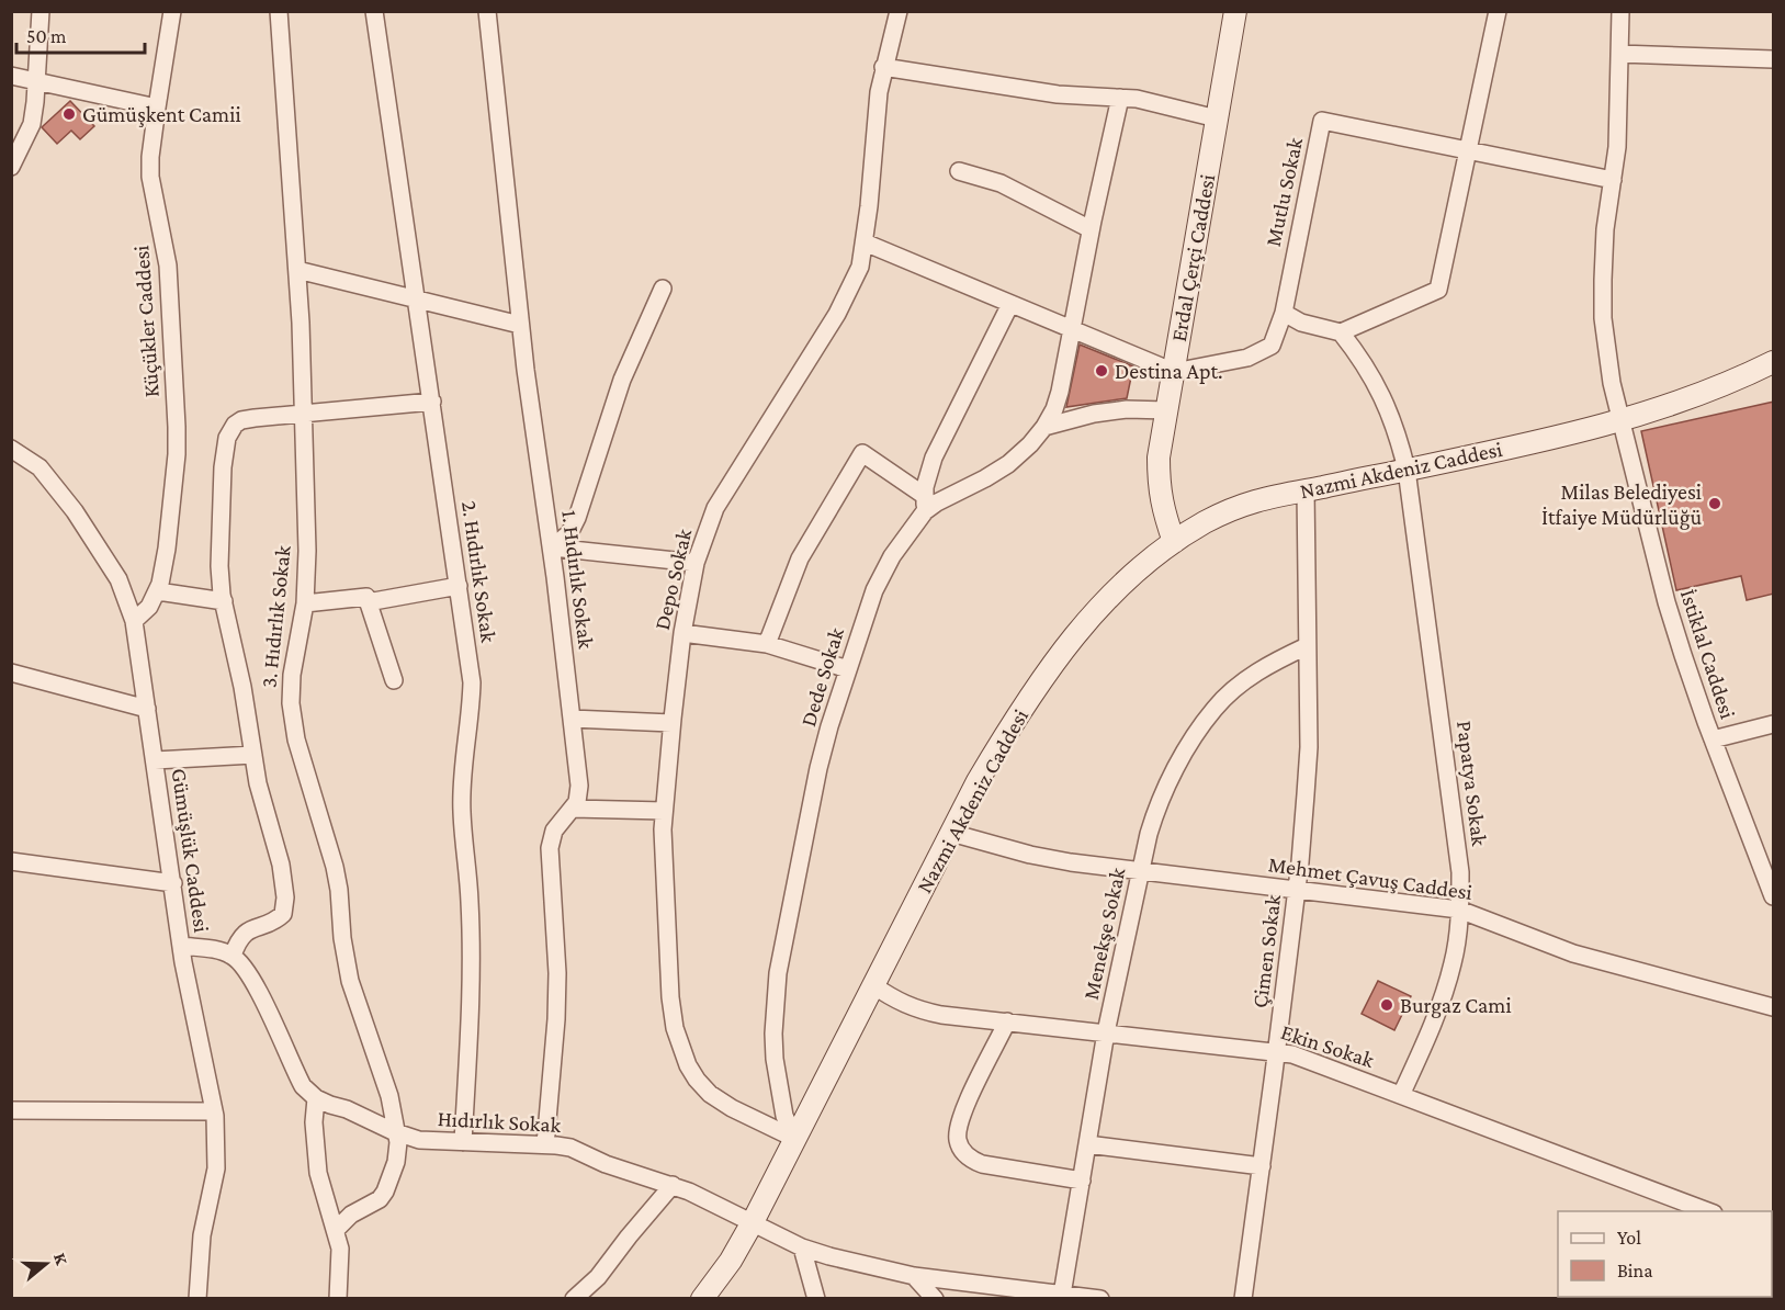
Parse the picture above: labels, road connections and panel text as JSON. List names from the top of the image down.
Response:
{
  "streets": {
    "street": [
      "Mutlu Sokak",
      "Erdal Çerçi Caddesi",
      "Küçükler Caddesi",
      "Nazmi Akdeniz Caddesi",
      "2. Hıdırlık Sokak",
      "1. Hıdırlık Sokak",
      "Depo Sokak",
      "3. Hıdırlık Sokak",
      "İstiklal Caddesi",
      "Dede Sokak",
      "Papatya Sokak",
      "Gümüşlük Caddesi",
      "Mehmet Çavuş Caddesi",
      "Menekşe Sokak",
      "Çimen Sokak",
      "Ekin Sokak",
      "Hıdırlık Sokak"
    ]
  },
  "crossings": [
    ["Mutlu Sokak", "Erdal Çerçi Caddesi"],
    ["Mutlu Sokak", "İstiklal Caddesi"],
    ["Erdal Çerçi Caddesi", "Nazmi Akdeniz Caddesi"],
    ["Küçükler Caddesi", "Gümüşlük Caddesi"],
    ["Nazmi Akdeniz Caddesi", "Depo Sokak"],
    ["Nazmi Akdeniz Caddesi", "İstiklal Caddesi"],
    ["Nazmi Akdeniz Caddesi", "Dede Sokak"],
    ["Nazmi Akdeniz Caddesi", "Papatya Sokak"],
    ["Nazmi Akdeniz Caddesi", "Mehmet Çavuş Caddesi"],
    ["Nazmi Akdeniz Caddesi", "Çimen Sokak"],
    ["Nazmi Akdeniz Caddesi", "Ekin Sokak"],
    ["Nazmi Akdeniz Caddesi", "Hıdırlık Sokak"],
    ["2. Hıdırlık Sokak", "Hıdırlık Sokak"],
    ["1. Hıdırlık Sokak", "Hıdırlık Sokak"],
    ["Depo Sokak", "Dede Sokak"],
    ["3. Hıdırlık Sokak", "Hıdırlık Sokak"],
    ["Papatya Sokak", "Mehmet Çavuş Caddesi"],
    ["Papatya Sokak", "Ekin Sokak"],
    ["Mehmet Çavuş Caddesi", "Menekşe Sokak"],
    ["Mehmet Çavuş Caddesi", "Çimen Sokak"],
    ["Menekşe Sokak", "Çimen Sokak"],
    ["Menekşe Sokak", "Ekin Sokak"],
    ["Menekşe Sokak", "Hıdırlık Sokak"],
    ["Çimen Sokak", "Ekin Sokak"]
  ],
  "places": [
    "Gümüşkent Camii",
    "Destina Apt.",
    "Milas Belediyesi İtfaiye Müdürlüğü",
    "Burgaz Cami"
  ],
  "legend": ["Yol", "Bina"],
  "scale_bar": "50 m",
  "north": "right"
}
